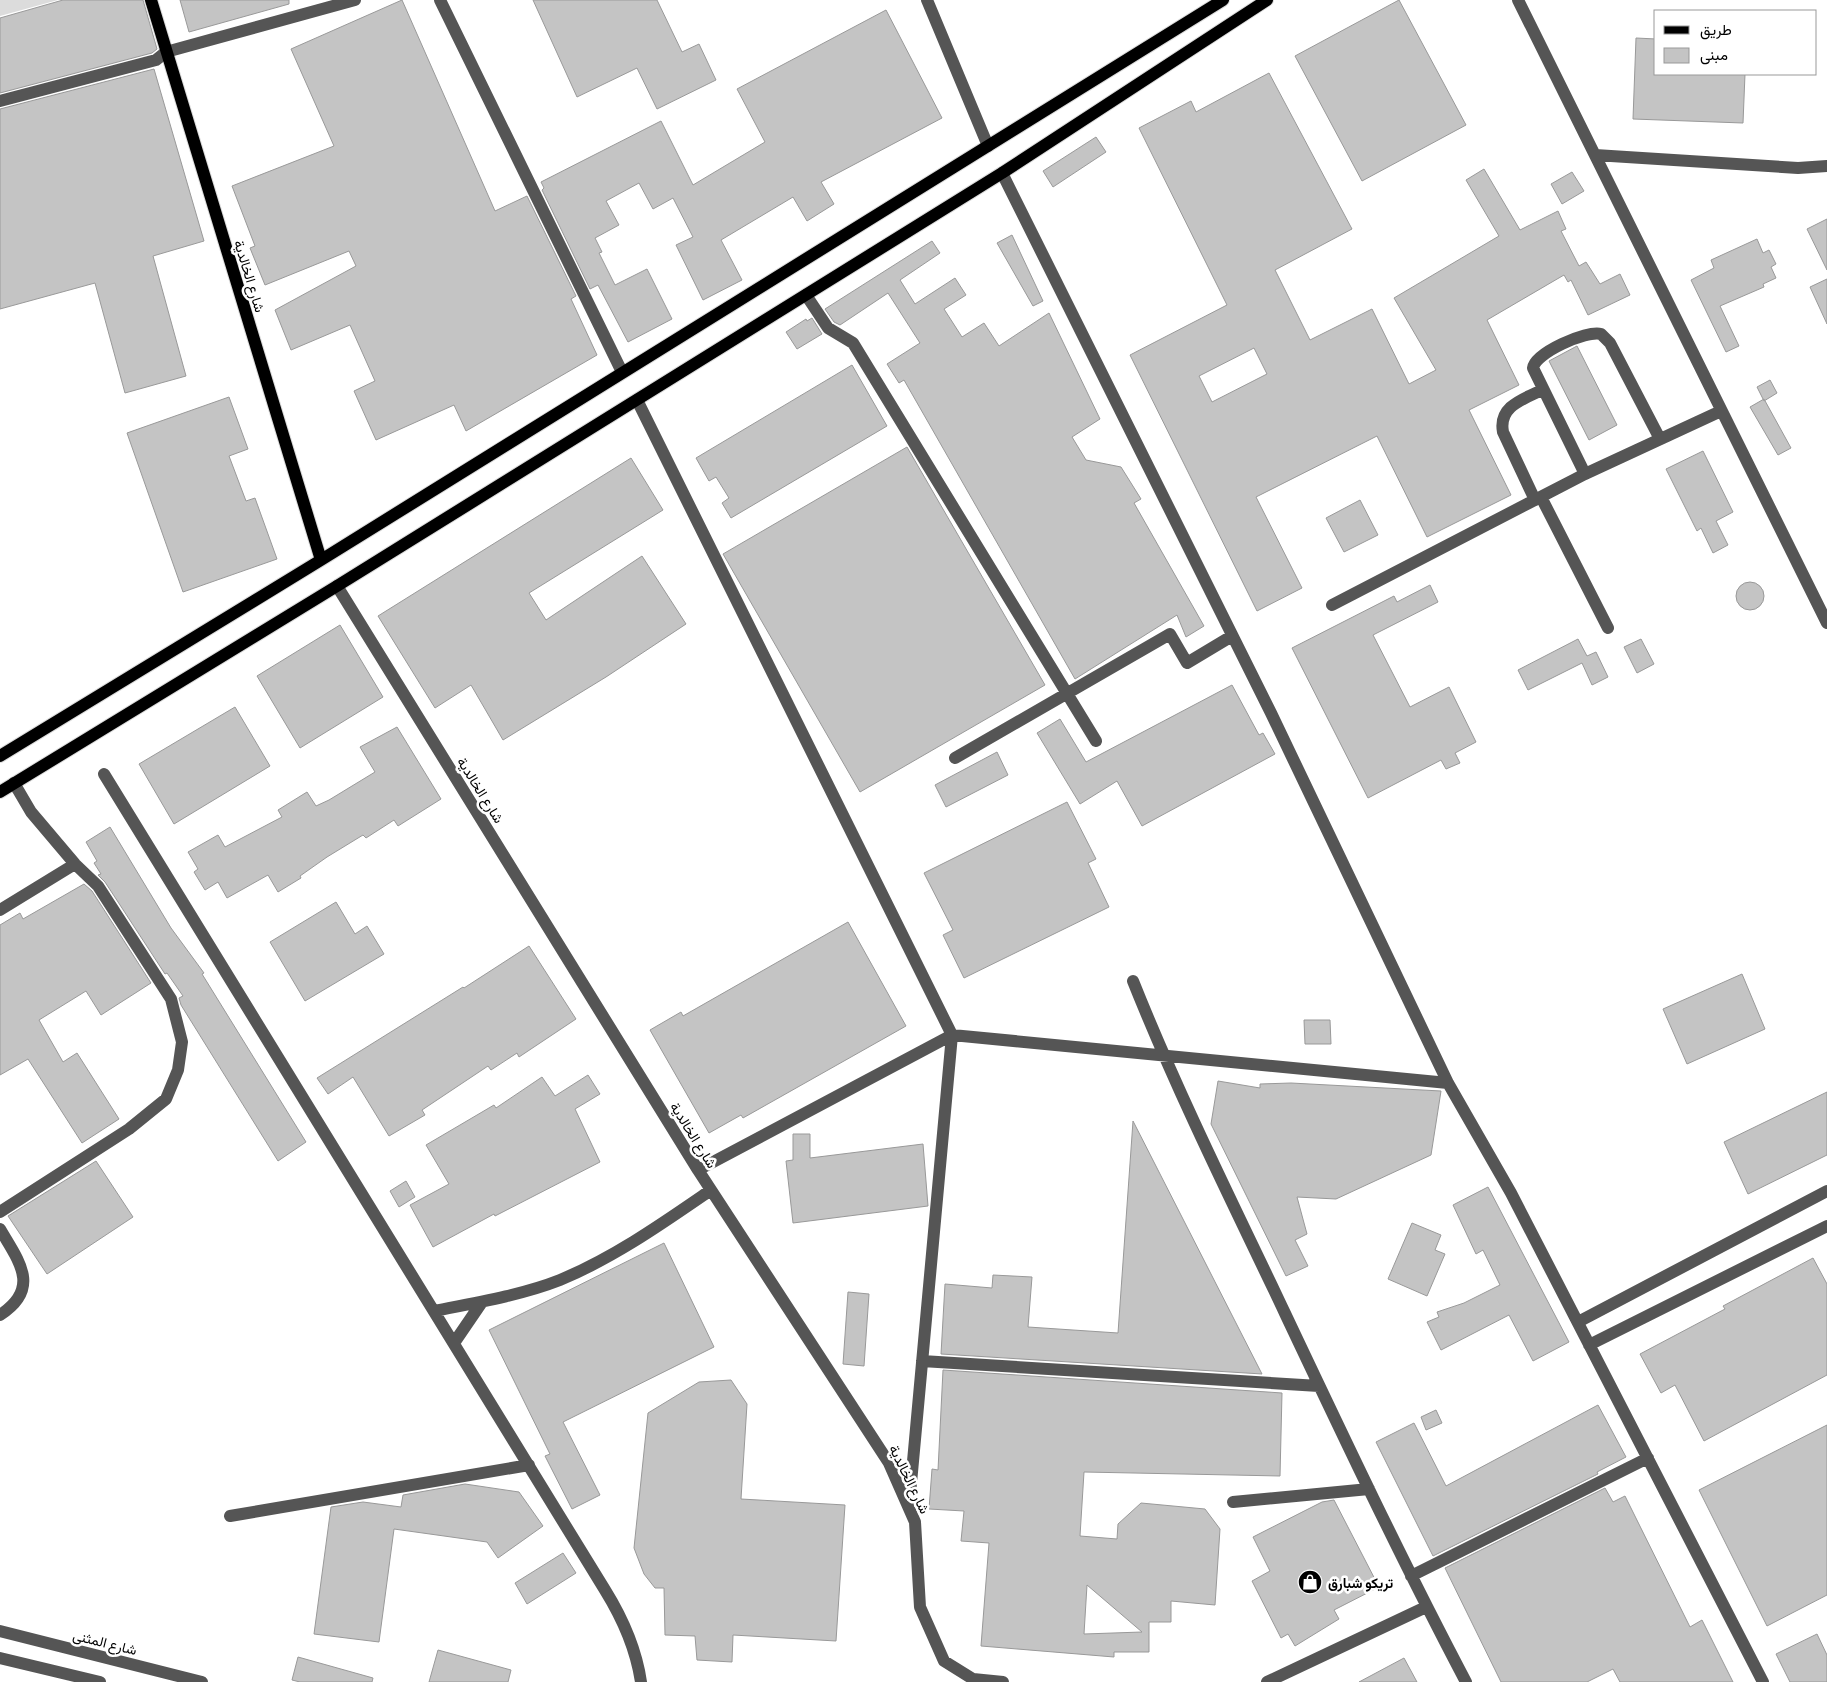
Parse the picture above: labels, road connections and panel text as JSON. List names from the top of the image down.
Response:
{
  "streets": {
    "main road": ["شارع الخالدية"],
    "street": ["شارع المثنى"]
  },
  "places": {
    "shop": ["تريكو شبارق"]
  },
  "legend": ["طريق", "مبنى"]
}
